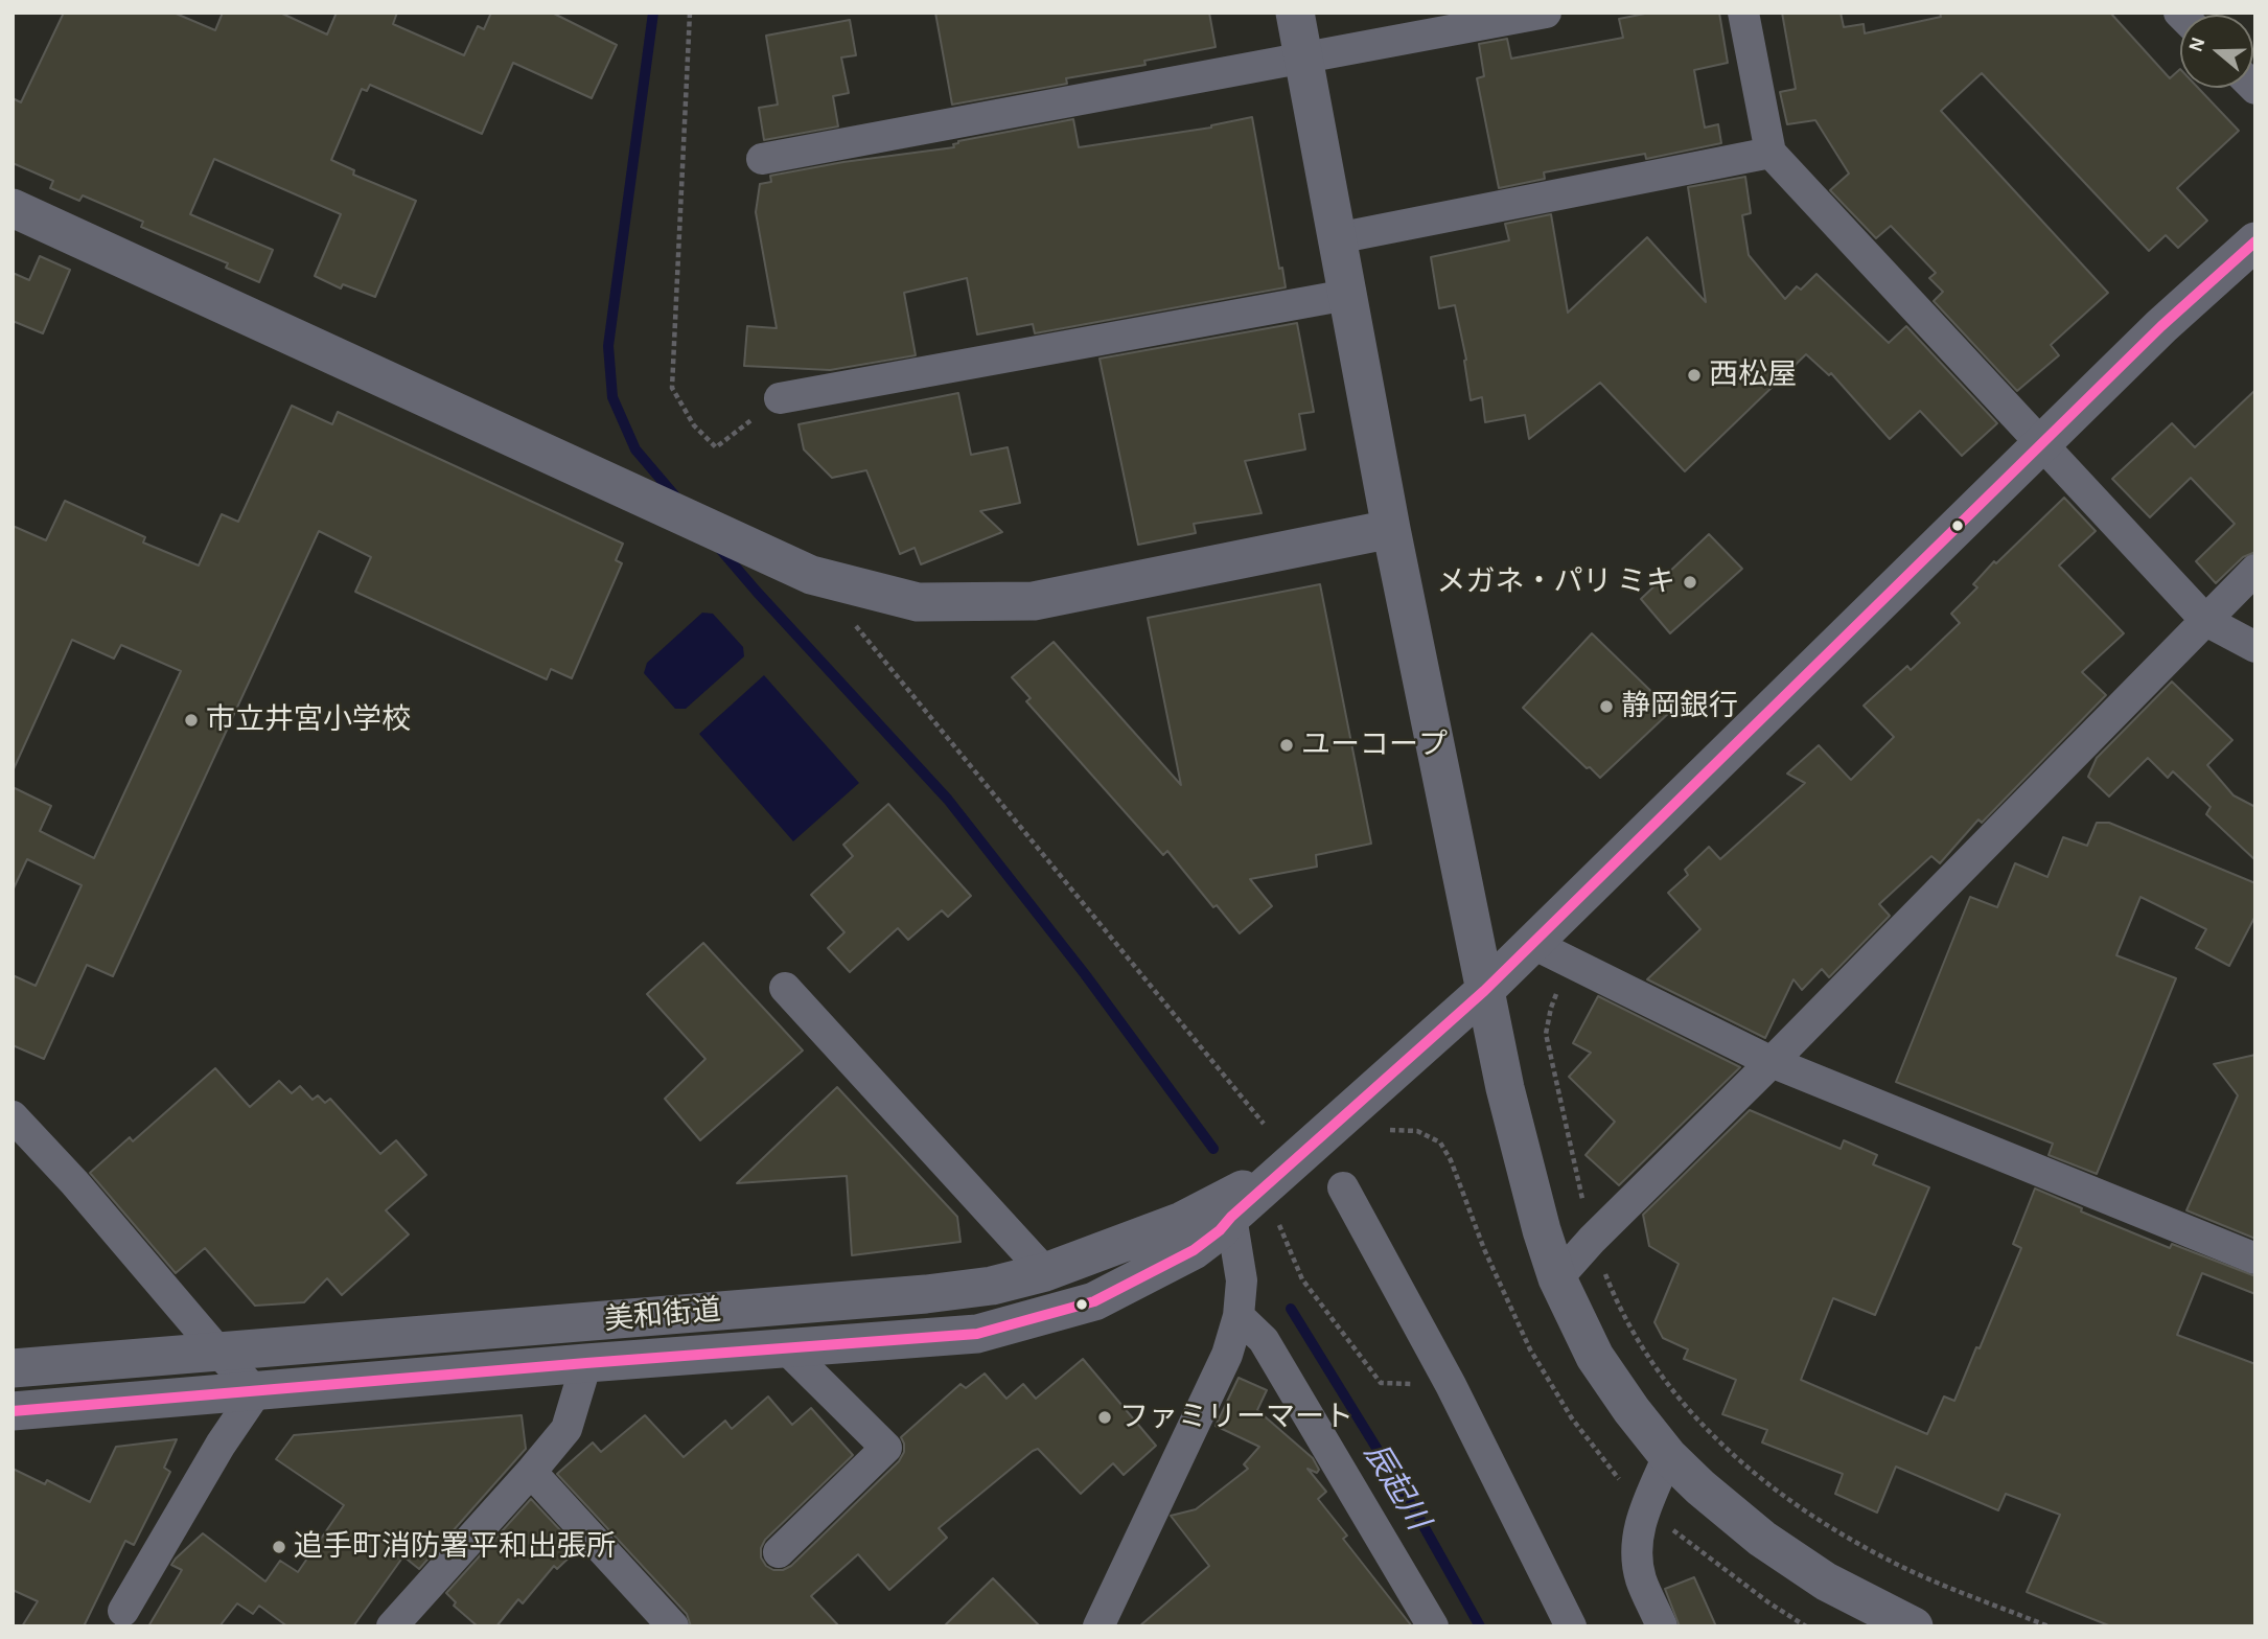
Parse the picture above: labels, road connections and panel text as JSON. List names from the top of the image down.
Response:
{
  "streets": {
    "street": ["美和街道"]
  },
  "water": ["辰起川"],
  "places": [
    "西松屋",
    "メガネ・パリ ミキ",
    "静岡銀行",
    "市立井宮小学校",
    "ユーコープ",
    "ファミリーマート",
    "追手町消防署平和出張所"
  ],
  "north": "left"
}
